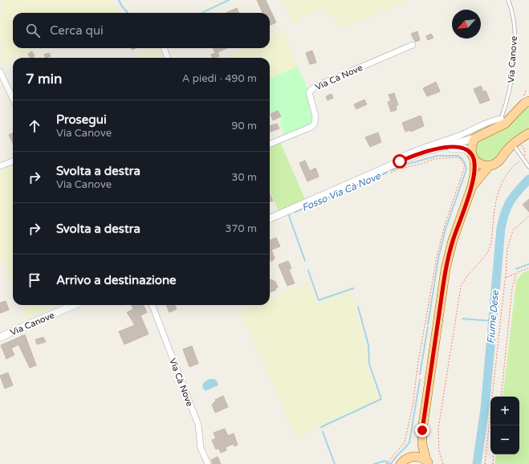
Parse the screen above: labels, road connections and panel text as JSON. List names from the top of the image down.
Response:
{
  "streets": {
    "street": ["Via Canove", "Via Cà Nove"]
  },
  "water": ["Fosso Via Cà Nove", "Fiume Dese"],
  "north": "bottom left",
  "page": {
    "search": "Cerca qui",
    "heading": ["7 min", "A piedi · 490 m"],
    "list": [
      ["Prosegui", "Via Canove", "90 m"],
      ["Svolta a destra", "Via Canove", "30 m"],
      ["Svolta a destra", "370 m"],
      "Arrivo a destinazione"
    ],
    "map_buttons": ["+", "−"]
  }
}
